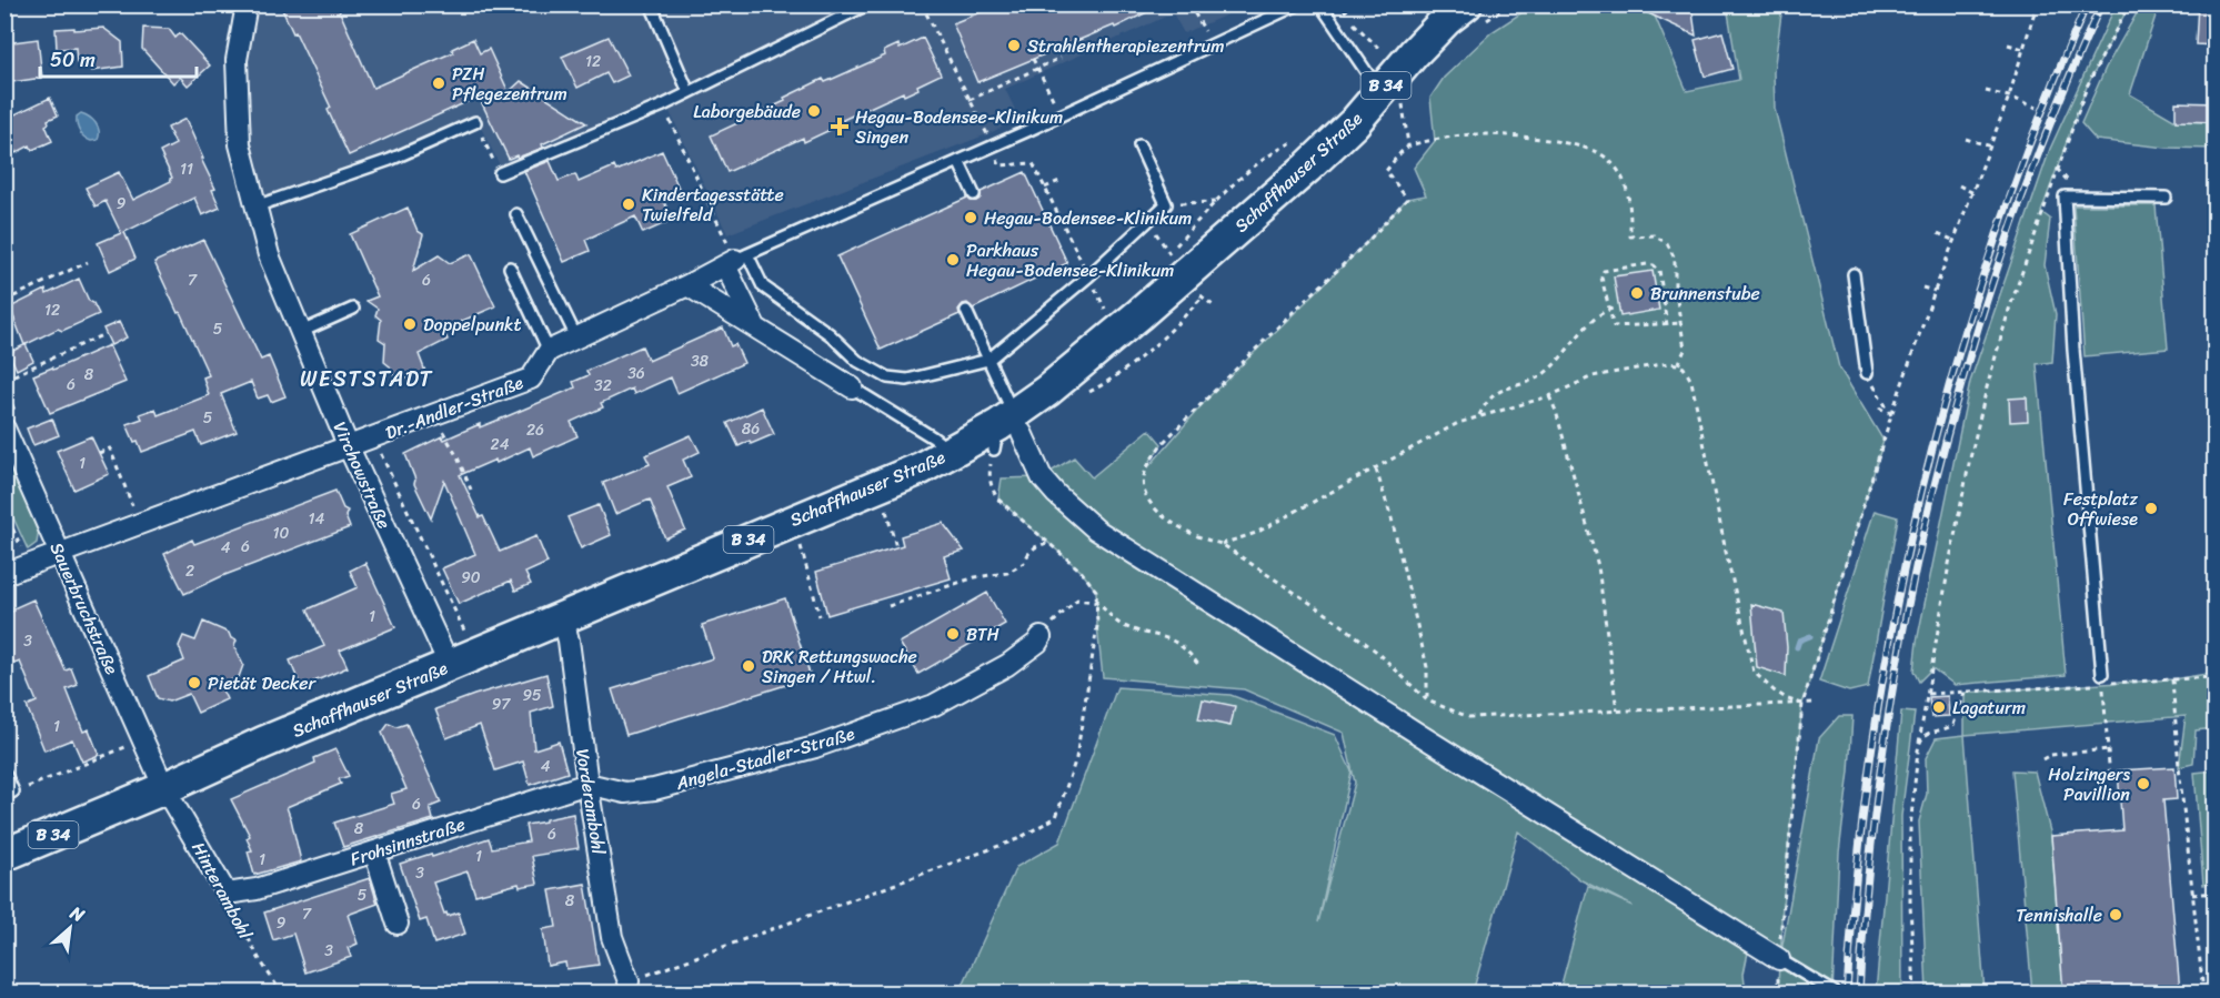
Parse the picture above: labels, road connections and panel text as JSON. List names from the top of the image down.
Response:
{
  "streets": {
    "main road": ["B 34", "Schaffhauser Straße"],
    "street": [
      "Dr.-Andler-Straße",
      "Virchowstraße",
      "Sauerbruchstraße",
      "Angela-Stadler-Straße",
      "Vorderambohl",
      "Frohsinnstraße",
      "Hinterambohl"
    ]
  },
  "crossings": [
    ["Schaffhauser Straße", "Virchowstraße"],
    ["Schaffhauser Straße", "Sauerbruchstraße"],
    ["Schaffhauser Straße", "Vorderambohl"],
    ["Schaffhauser Straße", "Hinterambohl"],
    ["Dr.-Andler-Straße", "Virchowstraße"],
    ["Dr.-Andler-Straße", "Sauerbruchstraße"],
    ["Sauerbruchstraße", "Hinterambohl"],
    ["Angela-Stadler-Straße", "Vorderambohl"],
    ["Angela-Stadler-Straße", "Frohsinnstraße"],
    ["Vorderambohl", "Frohsinnstraße"],
    ["Frohsinnstraße", "Hinterambohl"]
  ],
  "districts": ["WESTSTADT"],
  "places": {
    "other": [
      "Strahlentherapiezentrum",
      "PZH Pflegezentrum",
      "Laborgebäude",
      "Kindertagesstätte Twielfeld",
      "Hegau-Bodensee-Klinikum",
      "Parkhaus Hegau-Bodensee-Klinikum",
      "Brunnenstube",
      "Doppelpunkt",
      "Festplatz Offwiese",
      "BTH",
      "DRK Rettungswache Singen / Htwl.",
      "Pietät Decker",
      "Lagaturm",
      "Holzingers Pavillion",
      "Tennishalle"
    ],
    "health": ["Hegau-Bodensee-Klinikum Singen"]
  },
  "house_numbers": [
    "12",
    "11",
    "9",
    "7",
    "6",
    "12",
    "5",
    "38",
    "36",
    "8",
    "6",
    "32",
    "5",
    "86",
    "26",
    "24",
    "1",
    "14",
    "10",
    "6",
    "4",
    "2",
    "90",
    "1",
    "3",
    "95",
    "97",
    "1",
    "4",
    "6",
    "8",
    "6",
    "1",
    "1",
    "3",
    "5",
    "8",
    "7",
    "9",
    "3"
  ],
  "scale_bar": "50 m",
  "north": "top right"
}
